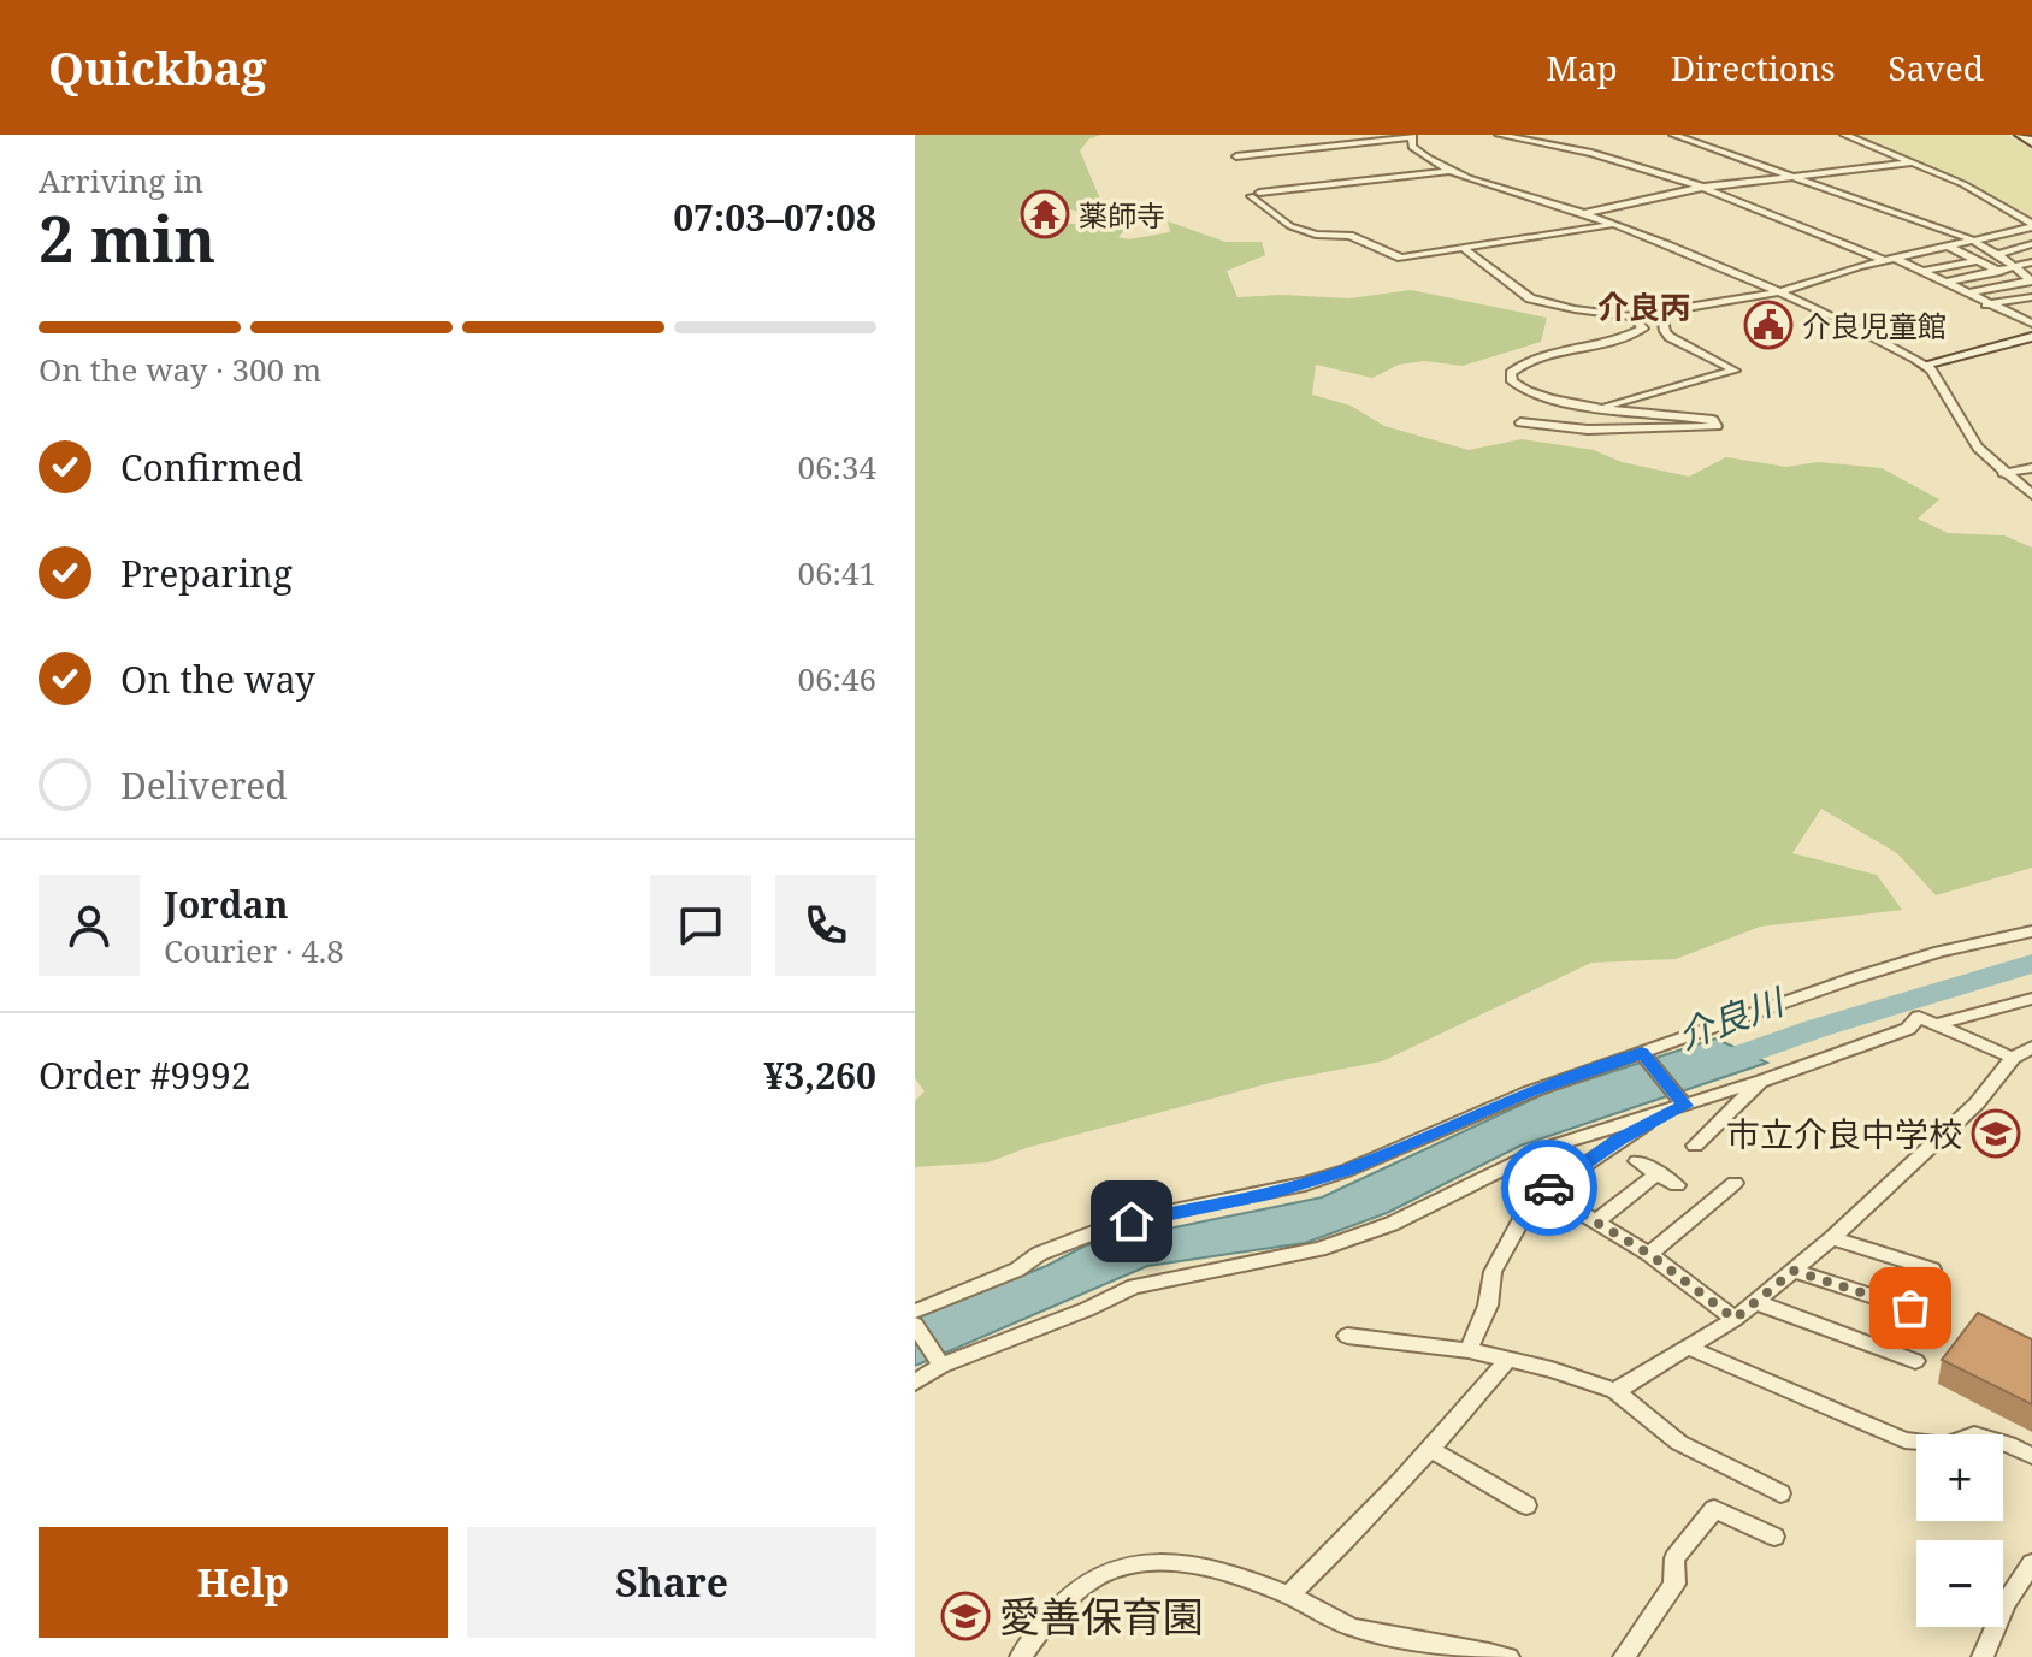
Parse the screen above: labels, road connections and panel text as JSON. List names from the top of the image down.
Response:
{
  "districts": ["介良丙"],
  "water": ["介良川"],
  "places": {
    "temple": ["薬師寺"],
    "public building": ["介良児童館"],
    "school or university": ["市立介良中学校", "愛善保育園"]
  },
  "page": {
    "header": "Quickbag",
    "nav": ["Map", "Directions", "Saved"],
    "heading": ["2 min", "Arriving in", "07:03–07:08"],
    "panel": [
      "Jordan",
      "Courier · 4.8",
      "Order #9992",
      "¥3,260"
    ],
    "bar": "On the way · 300 m",
    "list": [
      ["Confirmed", "06:34"],
      ["Preparing", "06:41"],
      ["On the way", "06:46"],
      "Delivered"
    ],
    "map_buttons": ["+", "−"],
    "buttons": ["Help", "Share"]
  }
}
